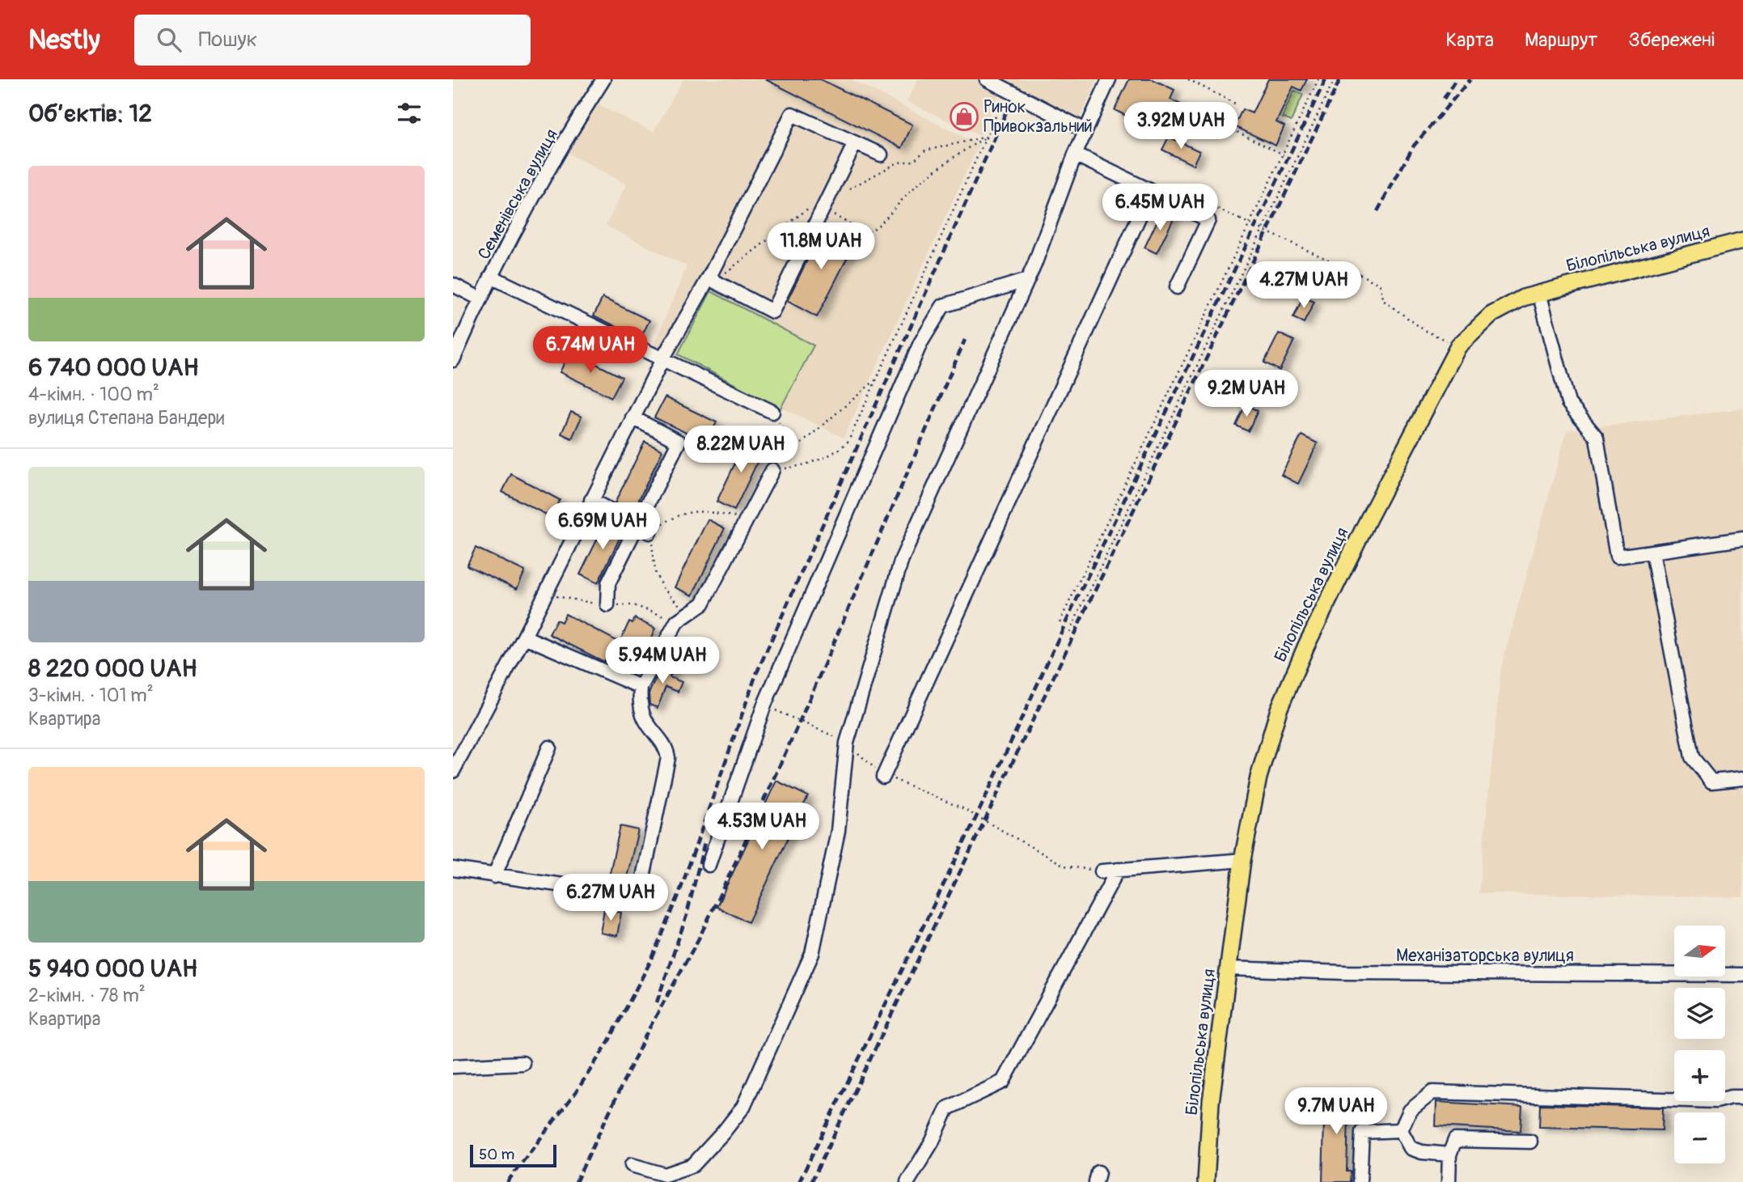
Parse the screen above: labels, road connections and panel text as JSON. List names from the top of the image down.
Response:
{
  "streets": {
    "main road": ["Білопільська вулиця"],
    "street": ["Семенівська вулиця", "Механізаторська вулиця"]
  },
  "crossings": [
    ["Білопільська вулиця", "Механізаторська вулиця"]
  ],
  "places": {
    "shop": ["Ринок Привокзальний"]
  },
  "scale_bar": "50 m",
  "north": "right",
  "page": {
    "header": "Nestly",
    "search": "Пошук",
    "nav": ["Карта", "Маршрут", "Збережені"],
    "heading": "Об’єктів: 12",
    "price": [
      "3.92M UAH",
      "6.45M UAH",
      "11.8M UAH",
      "4.27M UAH",
      "6.74M UAH",
      "9.2M UAH",
      "8.22M UAH",
      "6.69M UAH",
      "5.94M UAH",
      "4.53M UAH",
      "6.27M UAH",
      "9.7M UAH"
    ],
    "list": [
      {
        "name": "6 740 000 UAH",
        "note": "4-кімн. · 100 m² · вулиця Степана Бандери"
      },
      {
        "name": "8 220 000 UAH",
        "note": "3-кімн. · 101 m² · Квартира"
      },
      {
        "name": "5 940 000 UAH",
        "note": "2-кімн. · 78 m² · Квартира"
      }
    ],
    "map_buttons": ["+", "−"],
    "scale": "50 m"
  }
}
